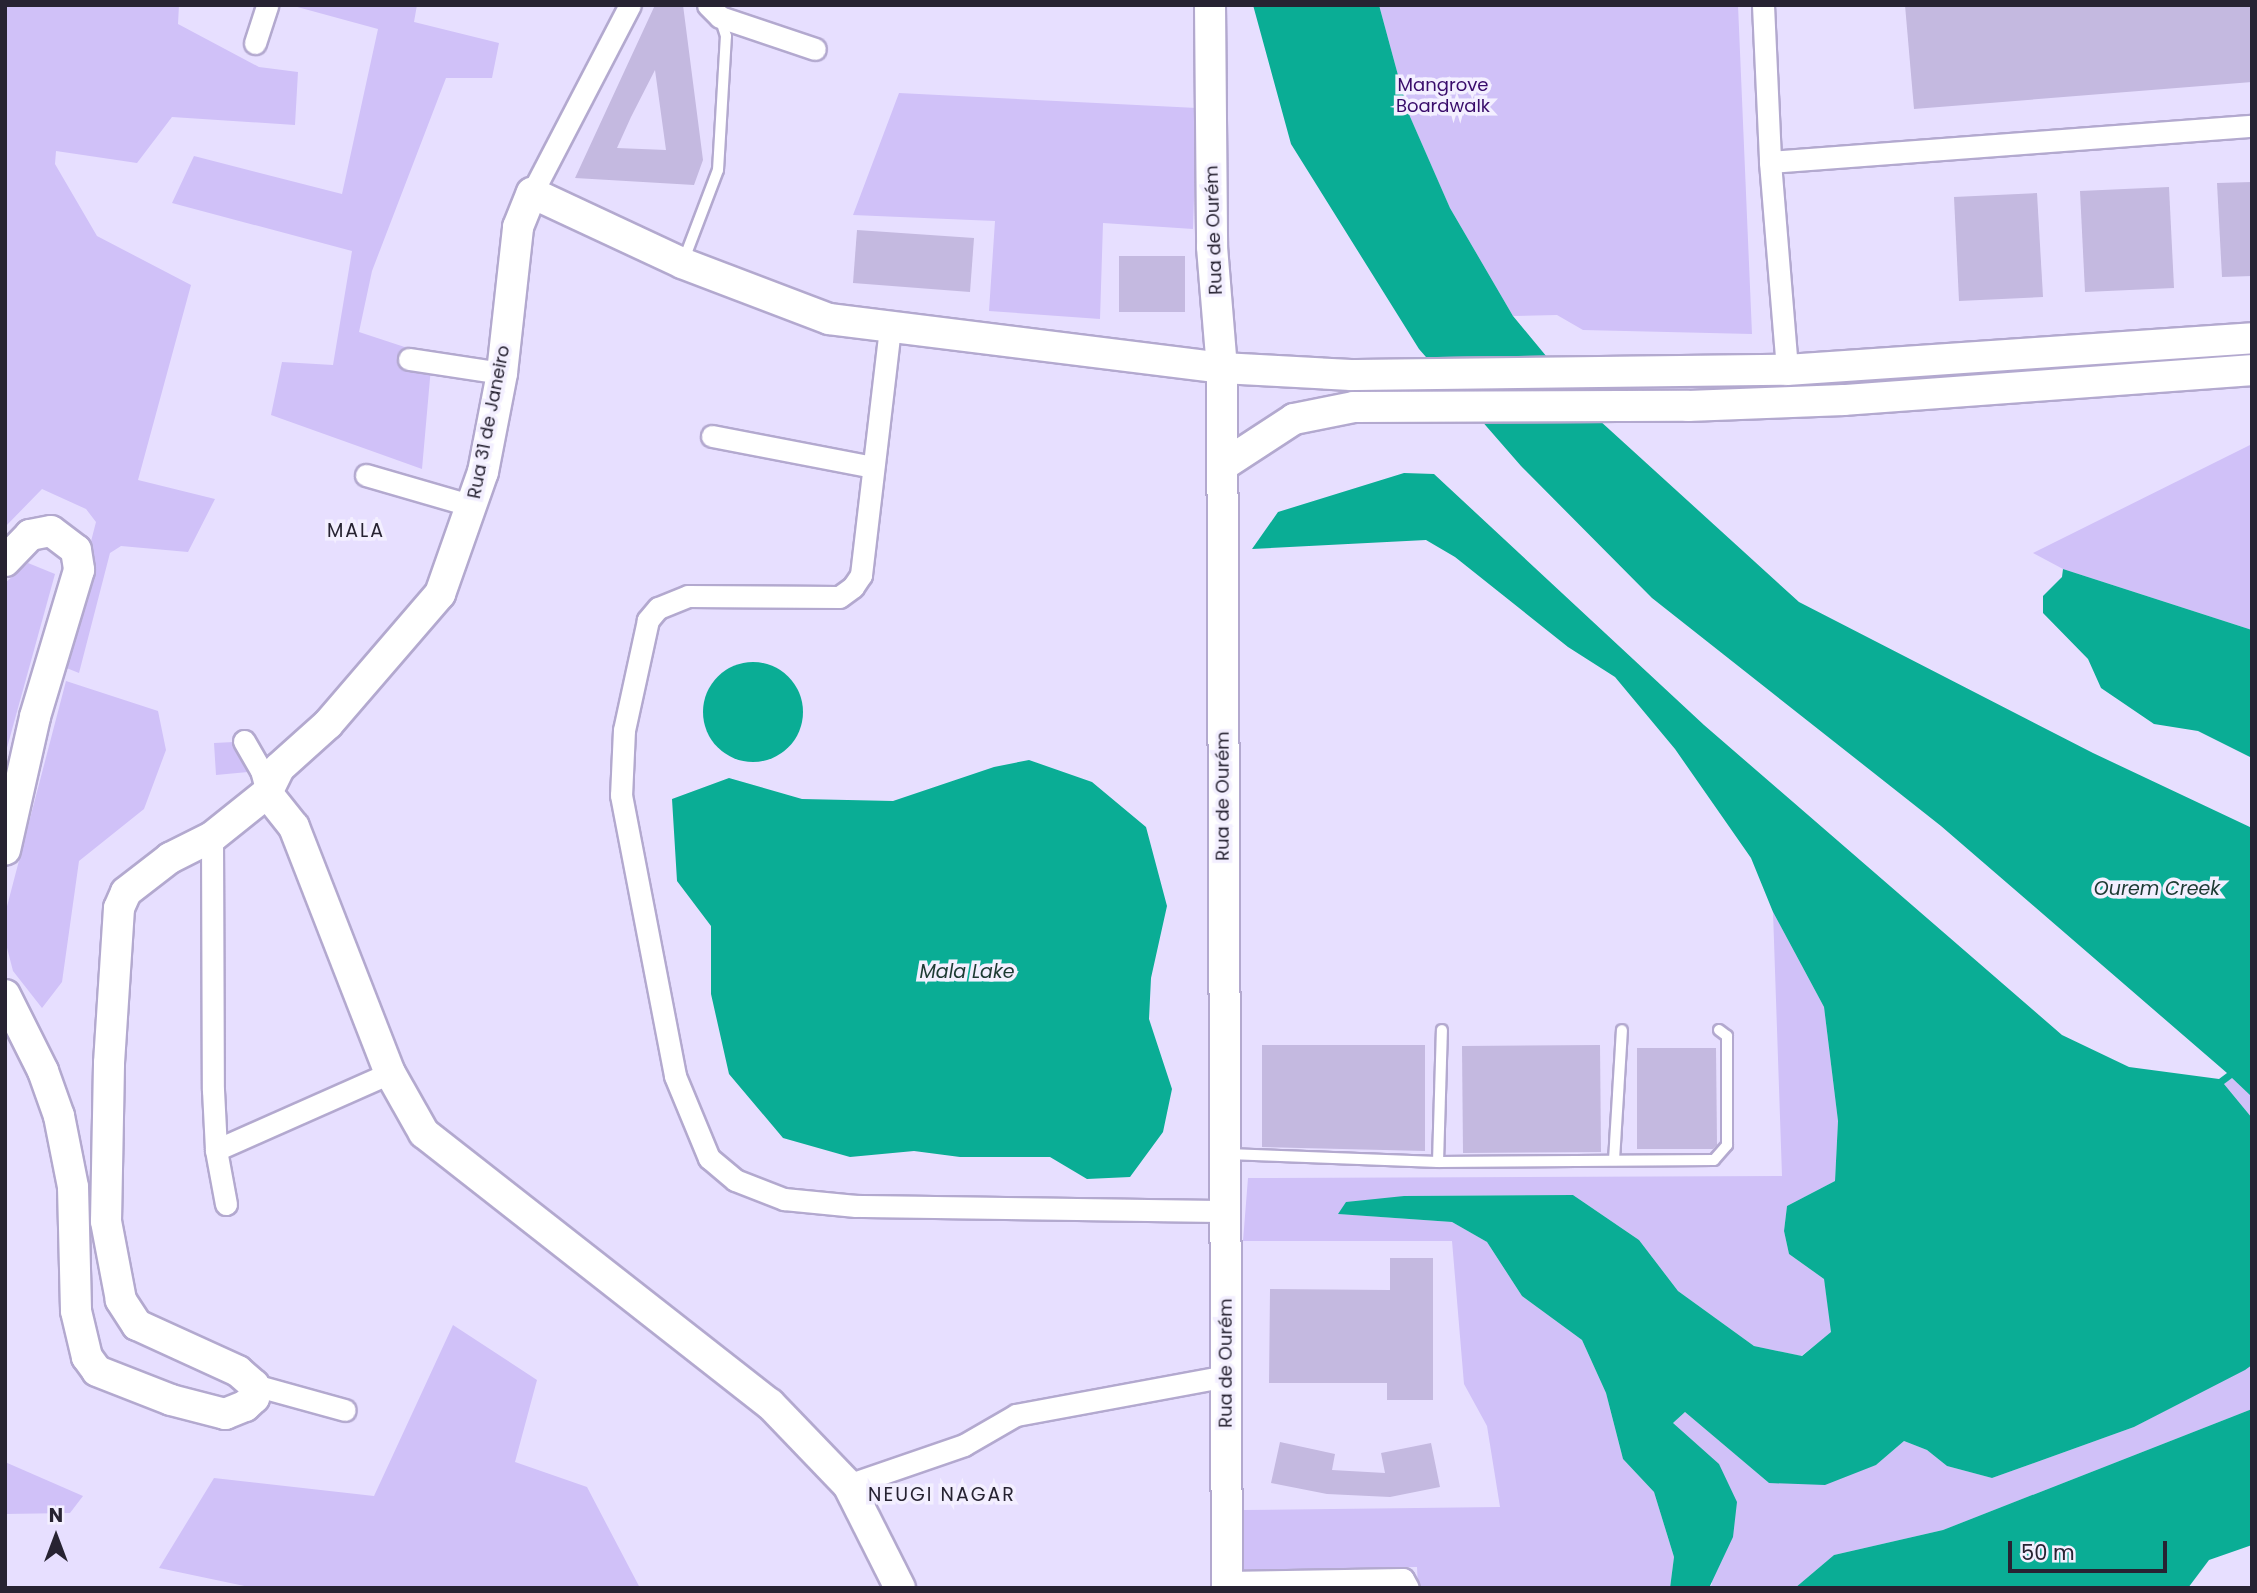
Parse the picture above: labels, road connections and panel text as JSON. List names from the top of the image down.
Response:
{
  "streets": {
    "street": ["Rua de Ourém", "Rua 31 de Janeiro"]
  },
  "districts": ["MALA", "NEUGI NAGAR"],
  "water": ["Ourem Creek", "Mala Lake"],
  "parks": ["Mangrove Boardwalk"],
  "scale_bar": "50 m",
  "north": "top"
}
